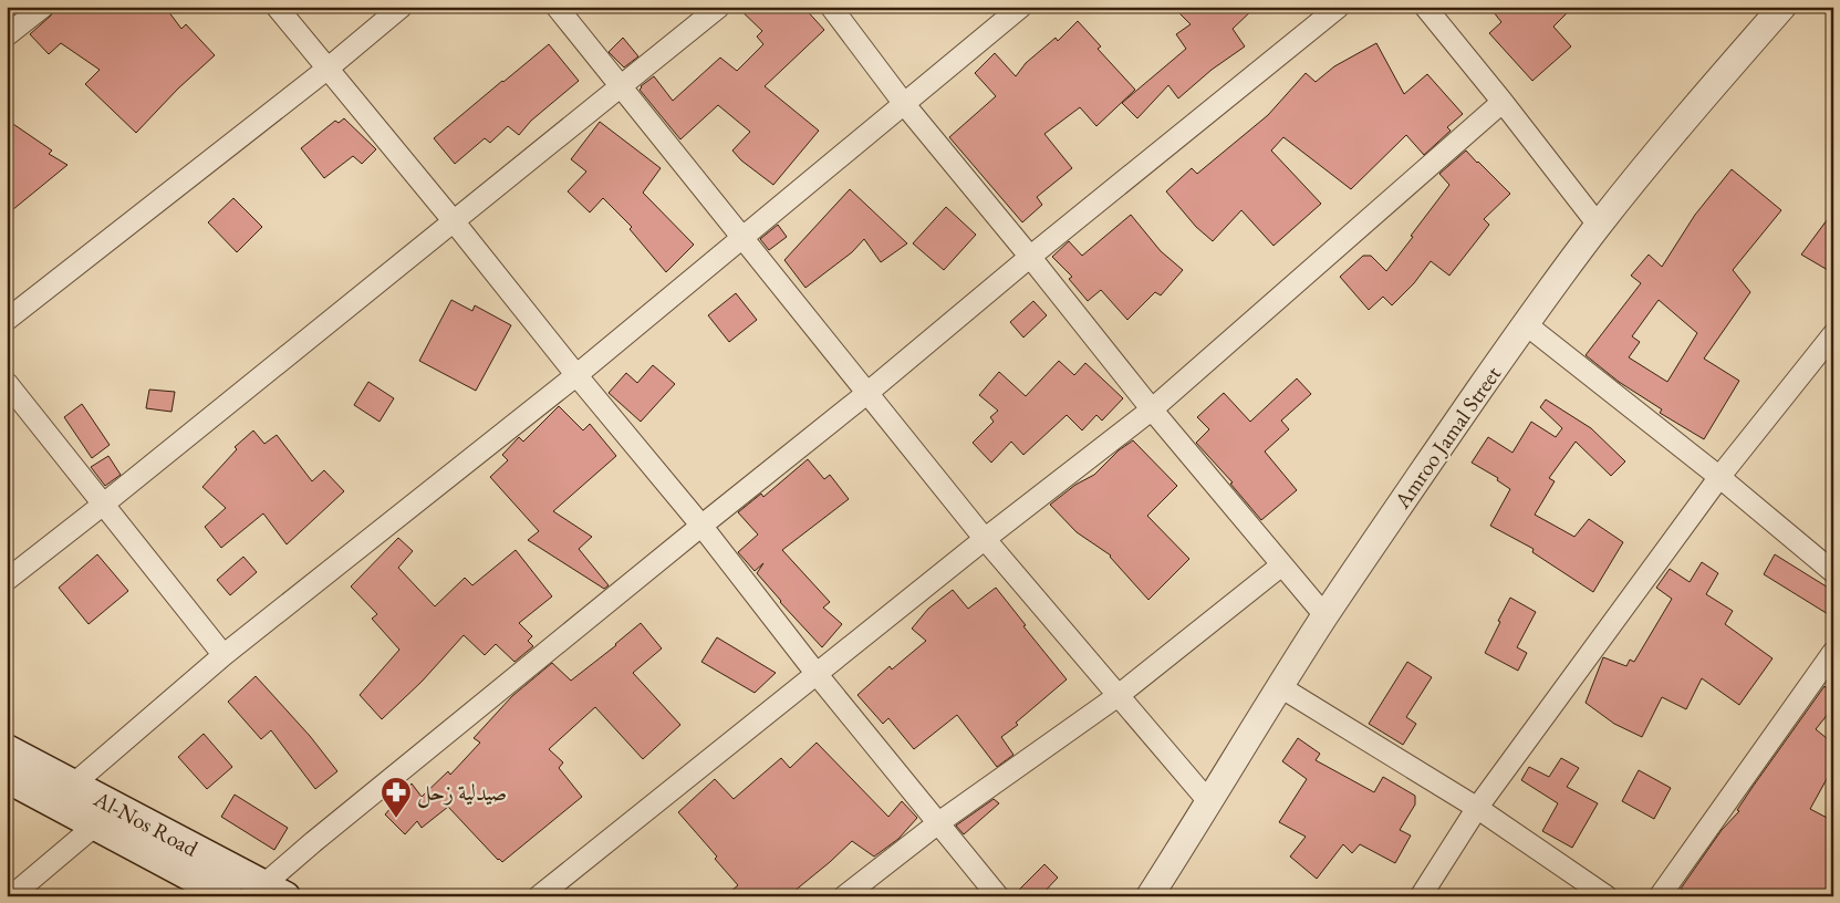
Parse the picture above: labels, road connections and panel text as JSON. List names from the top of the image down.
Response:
{
  "streets": {
    "main road": ["Al-Nos Road"],
    "street": ["Amroo Jamal Street"]
  },
  "places": {
    "pharmacy": ["صيدلية زحل"]
  }
}
